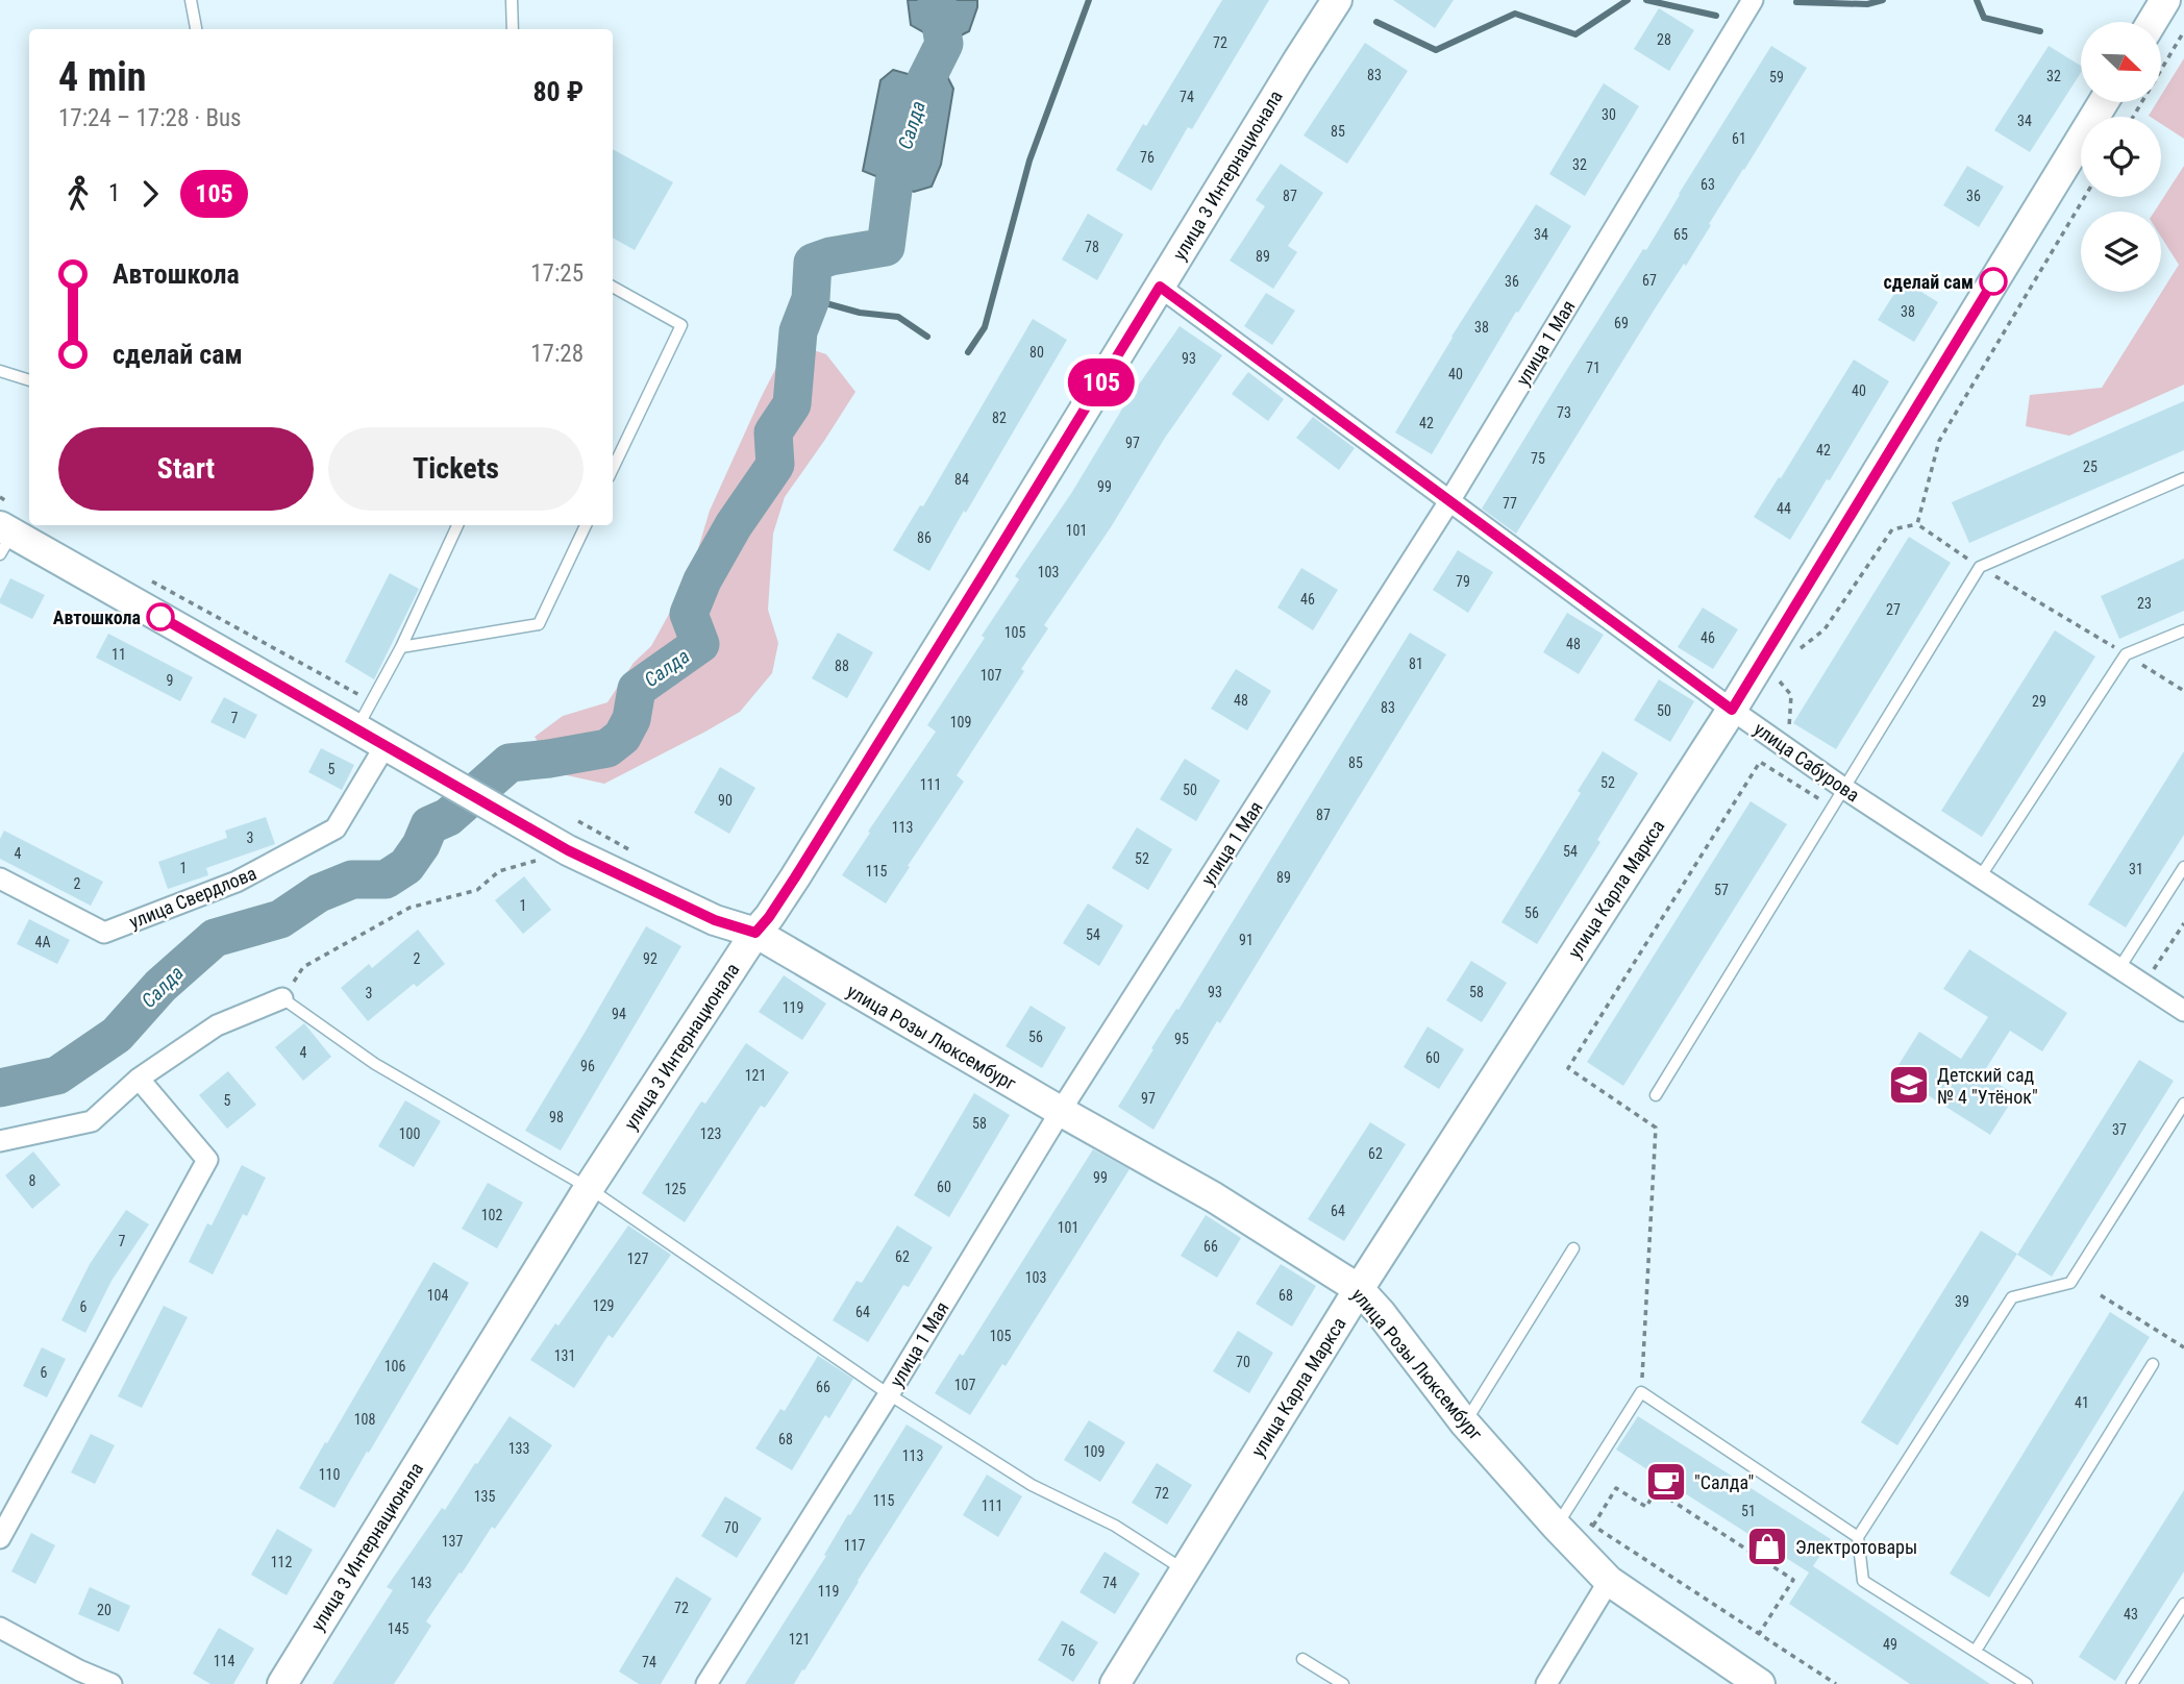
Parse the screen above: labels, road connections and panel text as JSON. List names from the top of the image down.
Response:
{
  "streets": {
    "street": [
      "улица 3 Интернационала",
      "улица 1 Мая",
      "улица Сабурова",
      "улица Карла Маркса",
      "улица Свердлова",
      "улица Розы Люксембург"
    ]
  },
  "crossings": [
    ["улица 3 Интернационала", "улица Сабурова"],
    ["улица 3 Интернационала", "улица Розы Люксембург"],
    ["улица 1 Мая", "улица Сабурова"],
    ["улица 1 Мая", "улица Розы Люксембург"],
    ["улица Сабурова", "улица Карла Маркса"],
    ["улица Карла Маркса", "улица Розы Люксембург"],
    ["улица Свердлова", "улица Розы Люксембург"]
  ],
  "water": ["Салда"],
  "places": {
    "other": ["сделай сам", "Автошкола"],
    "school or university": ["Детский сад № 4 \"Утёнок\""],
    "cafe": ["\"Салда\""],
    "shop": ["Электротовары"]
  },
  "lines": ["bus line 105"],
  "house_numbers": [
    "28",
    "72",
    "83",
    "32",
    "59",
    "74",
    "30",
    "34",
    "85",
    "61",
    "76",
    "32",
    "63",
    "87",
    "36",
    "34",
    "65",
    "78",
    "89",
    "67",
    "36",
    "38",
    "69",
    "38",
    "80",
    "93",
    "71",
    "40",
    "40",
    "73",
    "82",
    "42",
    "97",
    "42",
    "75",
    "25",
    "84",
    "99",
    "77",
    "44",
    "101",
    "86",
    "103",
    "79",
    "46",
    "23",
    "27",
    "105",
    "46",
    "48",
    "11",
    "81",
    "88",
    "107",
    "9",
    "48",
    "29",
    "83",
    "50",
    "7",
    "109",
    "85",
    "5",
    "52",
    "111",
    "50",
    "90",
    "87",
    "113",
    "3",
    "54",
    "4",
    "52",
    "1",
    "31",
    "115",
    "89",
    "2",
    "57",
    "1",
    "56",
    "54",
    "91",
    "4А",
    "2",
    "92",
    "93",
    "58",
    "3",
    "119",
    "94",
    "56",
    "95",
    "4",
    "60",
    "96",
    "121",
    "97",
    "5",
    "98",
    "58",
    "37",
    "100",
    "123",
    "62",
    "99",
    "8",
    "60",
    "125",
    "64",
    "102",
    "101",
    "7",
    "66",
    "62",
    "127",
    "103",
    "104",
    "68",
    "39",
    "129",
    "6",
    "64",
    "105",
    "131",
    "70",
    "106",
    "6",
    "107",
    "66",
    "41",
    "108",
    "68",
    "133",
    "109",
    "113",
    "110",
    "72",
    "135",
    "115",
    "111",
    "51",
    "70",
    "137",
    "117",
    "112",
    "143",
    "74",
    "119",
    "72",
    "20",
    "43",
    "145",
    "121",
    "49",
    "76",
    "114",
    "74"
  ],
  "north": "bottom right",
  "page": {
    "on_map": "105",
    "heading": ["4 min", "17:24 – 17:28 · Bus", "80 ₽"],
    "legs": ["1", "105"],
    "list": [
      {
        "name": "Автошкола",
        "value": "17:25"
      },
      {
        "name": "сделай сам",
        "value": "17:28"
      }
    ],
    "buttons": ["Start", "Tickets"]
  }
}
